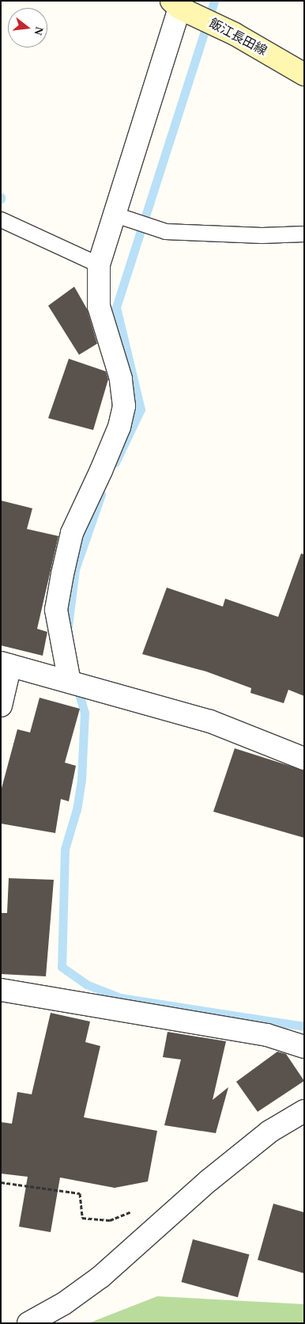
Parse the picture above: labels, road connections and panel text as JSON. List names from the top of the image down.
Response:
{
  "streets": {
    "main road": ["飯江長田線"]
  },
  "north": "right"
}
